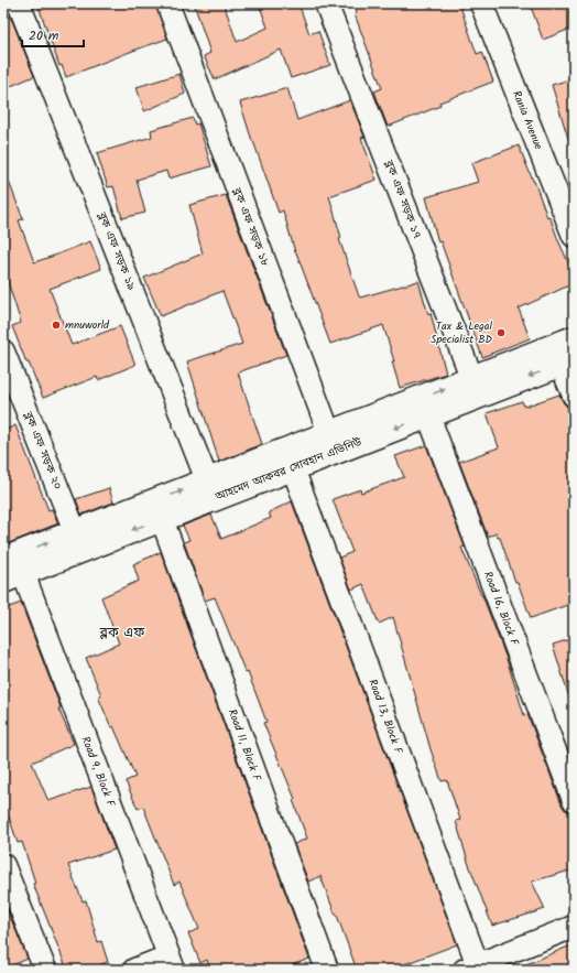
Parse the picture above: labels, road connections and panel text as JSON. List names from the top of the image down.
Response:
{
  "streets": {
    "street": [
      "Rania Avenue",
      "ব্লক এফ সড়ক ১৭",
      "ব্লক এফ সড়ক ১৮",
      "ব্লক এফ সড়ক ১৯",
      "ব্লক এফ সড়ক ২০",
      "আহমেদ আকবর সোবহান এভিনিউ",
      "Road 16, Block F",
      "Road 13, Block F",
      "Road 11, Block F",
      "Road 9, Block F"
    ]
  },
  "crossings": [
    ["ব্লক এফ সড়ক ১৭", "আহমেদ আকবর সোবহান এভিনিউ"],
    ["ব্লক এফ সড়ক ১৮", "আহমেদ আকবর সোবহান এভিনিউ"],
    ["ব্লক এফ সড়ক ১৯", "আহমেদ আকবর সোবহান এভিনিউ"],
    ["ব্লক এফ সড়ক ২০", "আহমেদ আকবর সোবহান এভিনিউ"],
    ["আহমেদ আকবর সোবহান এভিনিউ", "Road 16, Block F"],
    ["আহমেদ আকবর সোবহান এভিনিউ", "Road 13, Block F"],
    ["আহমেদ আকবর সোবহান এভিনিউ", "Road 11, Block F"],
    ["আহমেদ আকবর সোবহান এভিনিউ", "Road 9, Block F"]
  ],
  "districts": ["ব্লক এফ"],
  "places": ["mnuworld", "Tax & Legal Specialist BD"],
  "scale_bar": "20 m"
}
